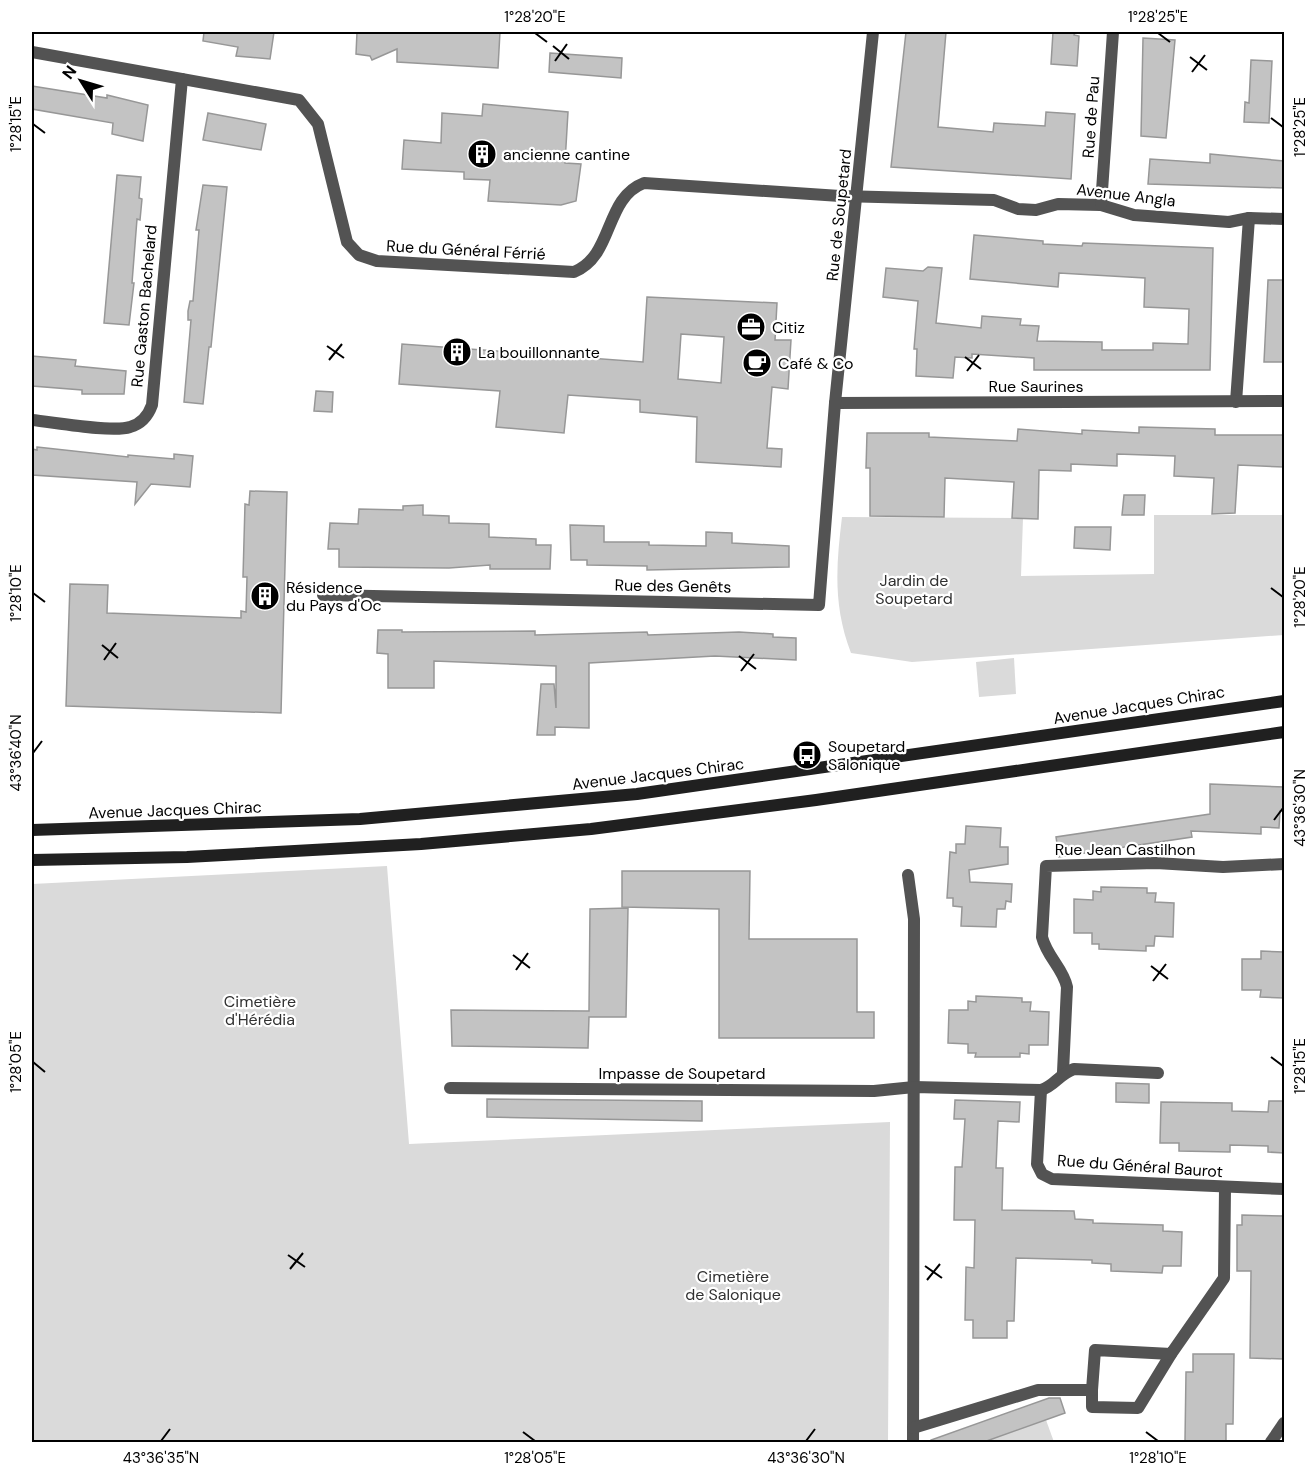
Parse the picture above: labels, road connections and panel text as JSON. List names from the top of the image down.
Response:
{
  "streets": {
    "main road": ["Avenue Jacques Chirac"],
    "street": [
      "Rue de Pau",
      "Avenue Angla",
      "Rue de Soupetard",
      "Rue du Général Férrié",
      "Rue Gaston Bachelard",
      "Rue Saurines",
      "Rue des Genêts",
      "Rue Jean Castilhon",
      "Impasse de Soupetard",
      "Rue du Général Baurot"
    ]
  },
  "crossings": [
    ["Rue de Pau", "Avenue Angla"],
    ["Avenue Angla", "Rue de Soupetard"],
    ["Avenue Angla", "Rue du Général Férrié"],
    ["Rue de Soupetard", "Rue du Général Férrié"],
    ["Rue de Soupetard", "Rue Saurines"],
    ["Rue de Soupetard", "Rue des Genêts"],
    ["Rue du Général Férrié", "Rue Gaston Bachelard"],
    ["Rue Saurines", "Rue des Genêts"],
    ["Impasse de Soupetard", "Rue du Général Baurot"]
  ],
  "parks": ["Jardin de Soupetard", "Cimetière d'Hérédia", "Cimetière de Salonique"],
  "places": {
    "building": ["ancienne cantine", "La bouillonnante", "Résidence du Pays d'Oc"],
    "office": ["Citiz"],
    "cafe": ["Café & Co"],
    "bus stop": ["Soupetard Salonique"]
  },
  "north": "top left",
  "coordinates": [
    "1°28'20\"E",
    "1°28'25\"E",
    "1°28'15\"E",
    "1°28'10\"E",
    "43°36'40\"N",
    "43°36'30\"N",
    "1°28'05\"E",
    "43°36'35\"N"
  ]
}
